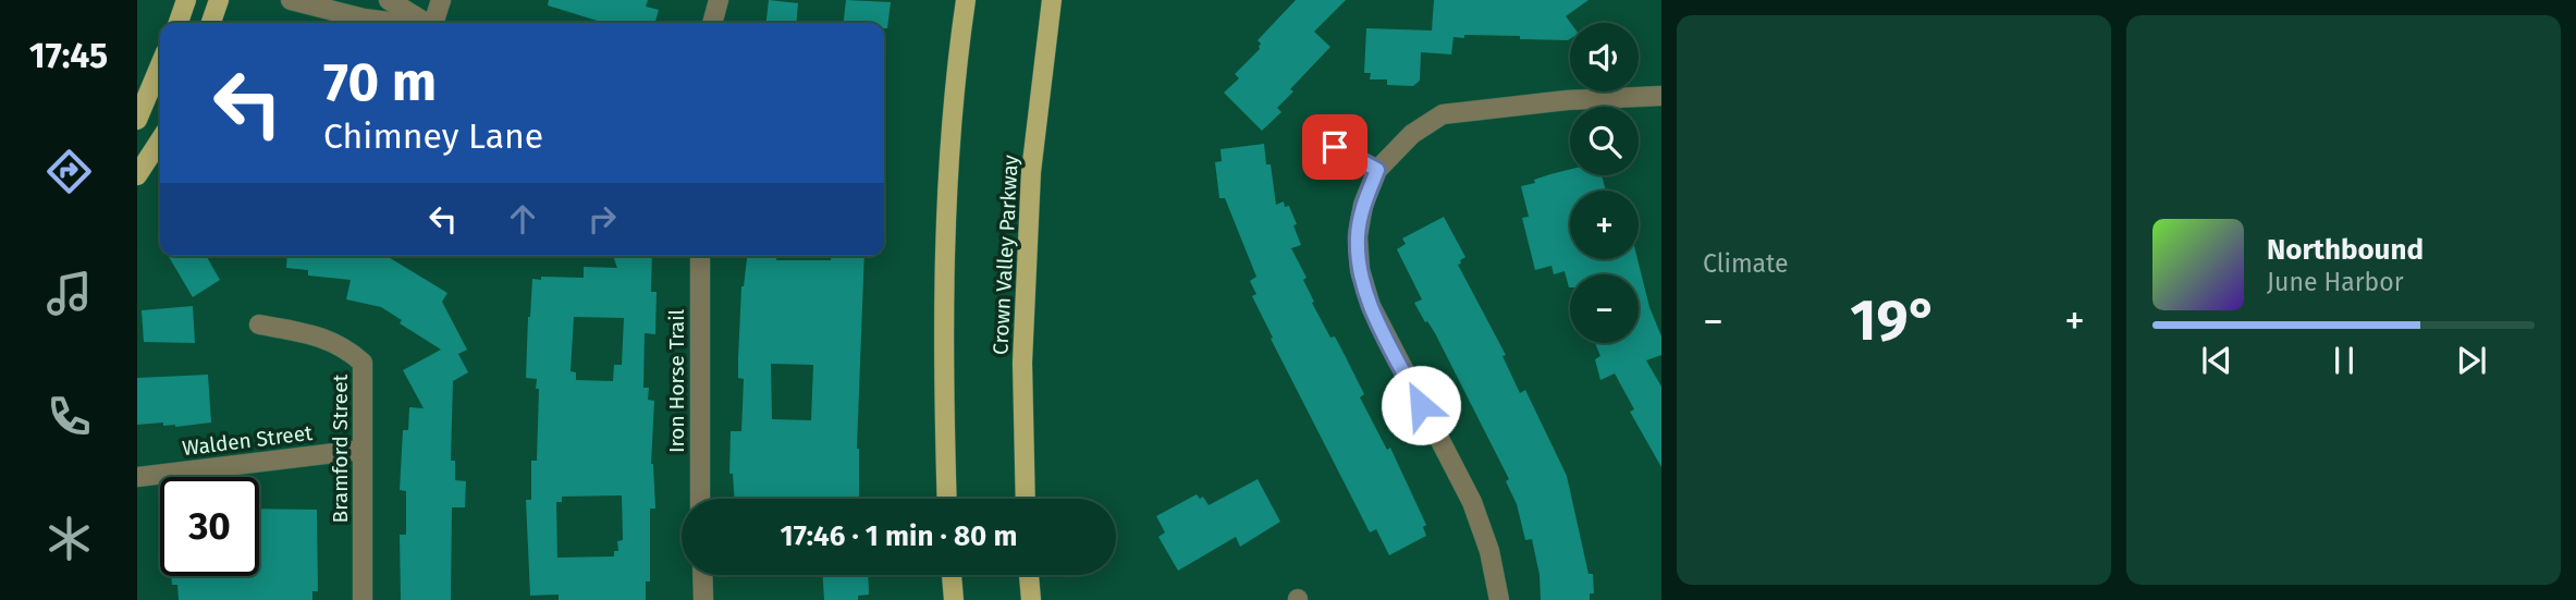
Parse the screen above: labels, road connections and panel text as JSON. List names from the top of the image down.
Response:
{
  "streets": {
    "main road": ["Crown Valley Parkway"],
    "street": ["Iron Horse Trail", "Walden Street", "Bramford Street"]
  },
  "crossings": [
    ["Walden Street", "Bramford Street"]
  ],
  "page": {
    "tabs": "17:45",
    "tile": "Climate",
    "map_buttons": ["+", "−"],
    "turn": ["70 m", "Chimney Lane"],
    "song": ["Northbound", "June Harbor"],
    "heat": ["−", "19°", "+"],
    "limit": "30",
    "trip": "17:46 · 1 min · 80 m"
  }
}
